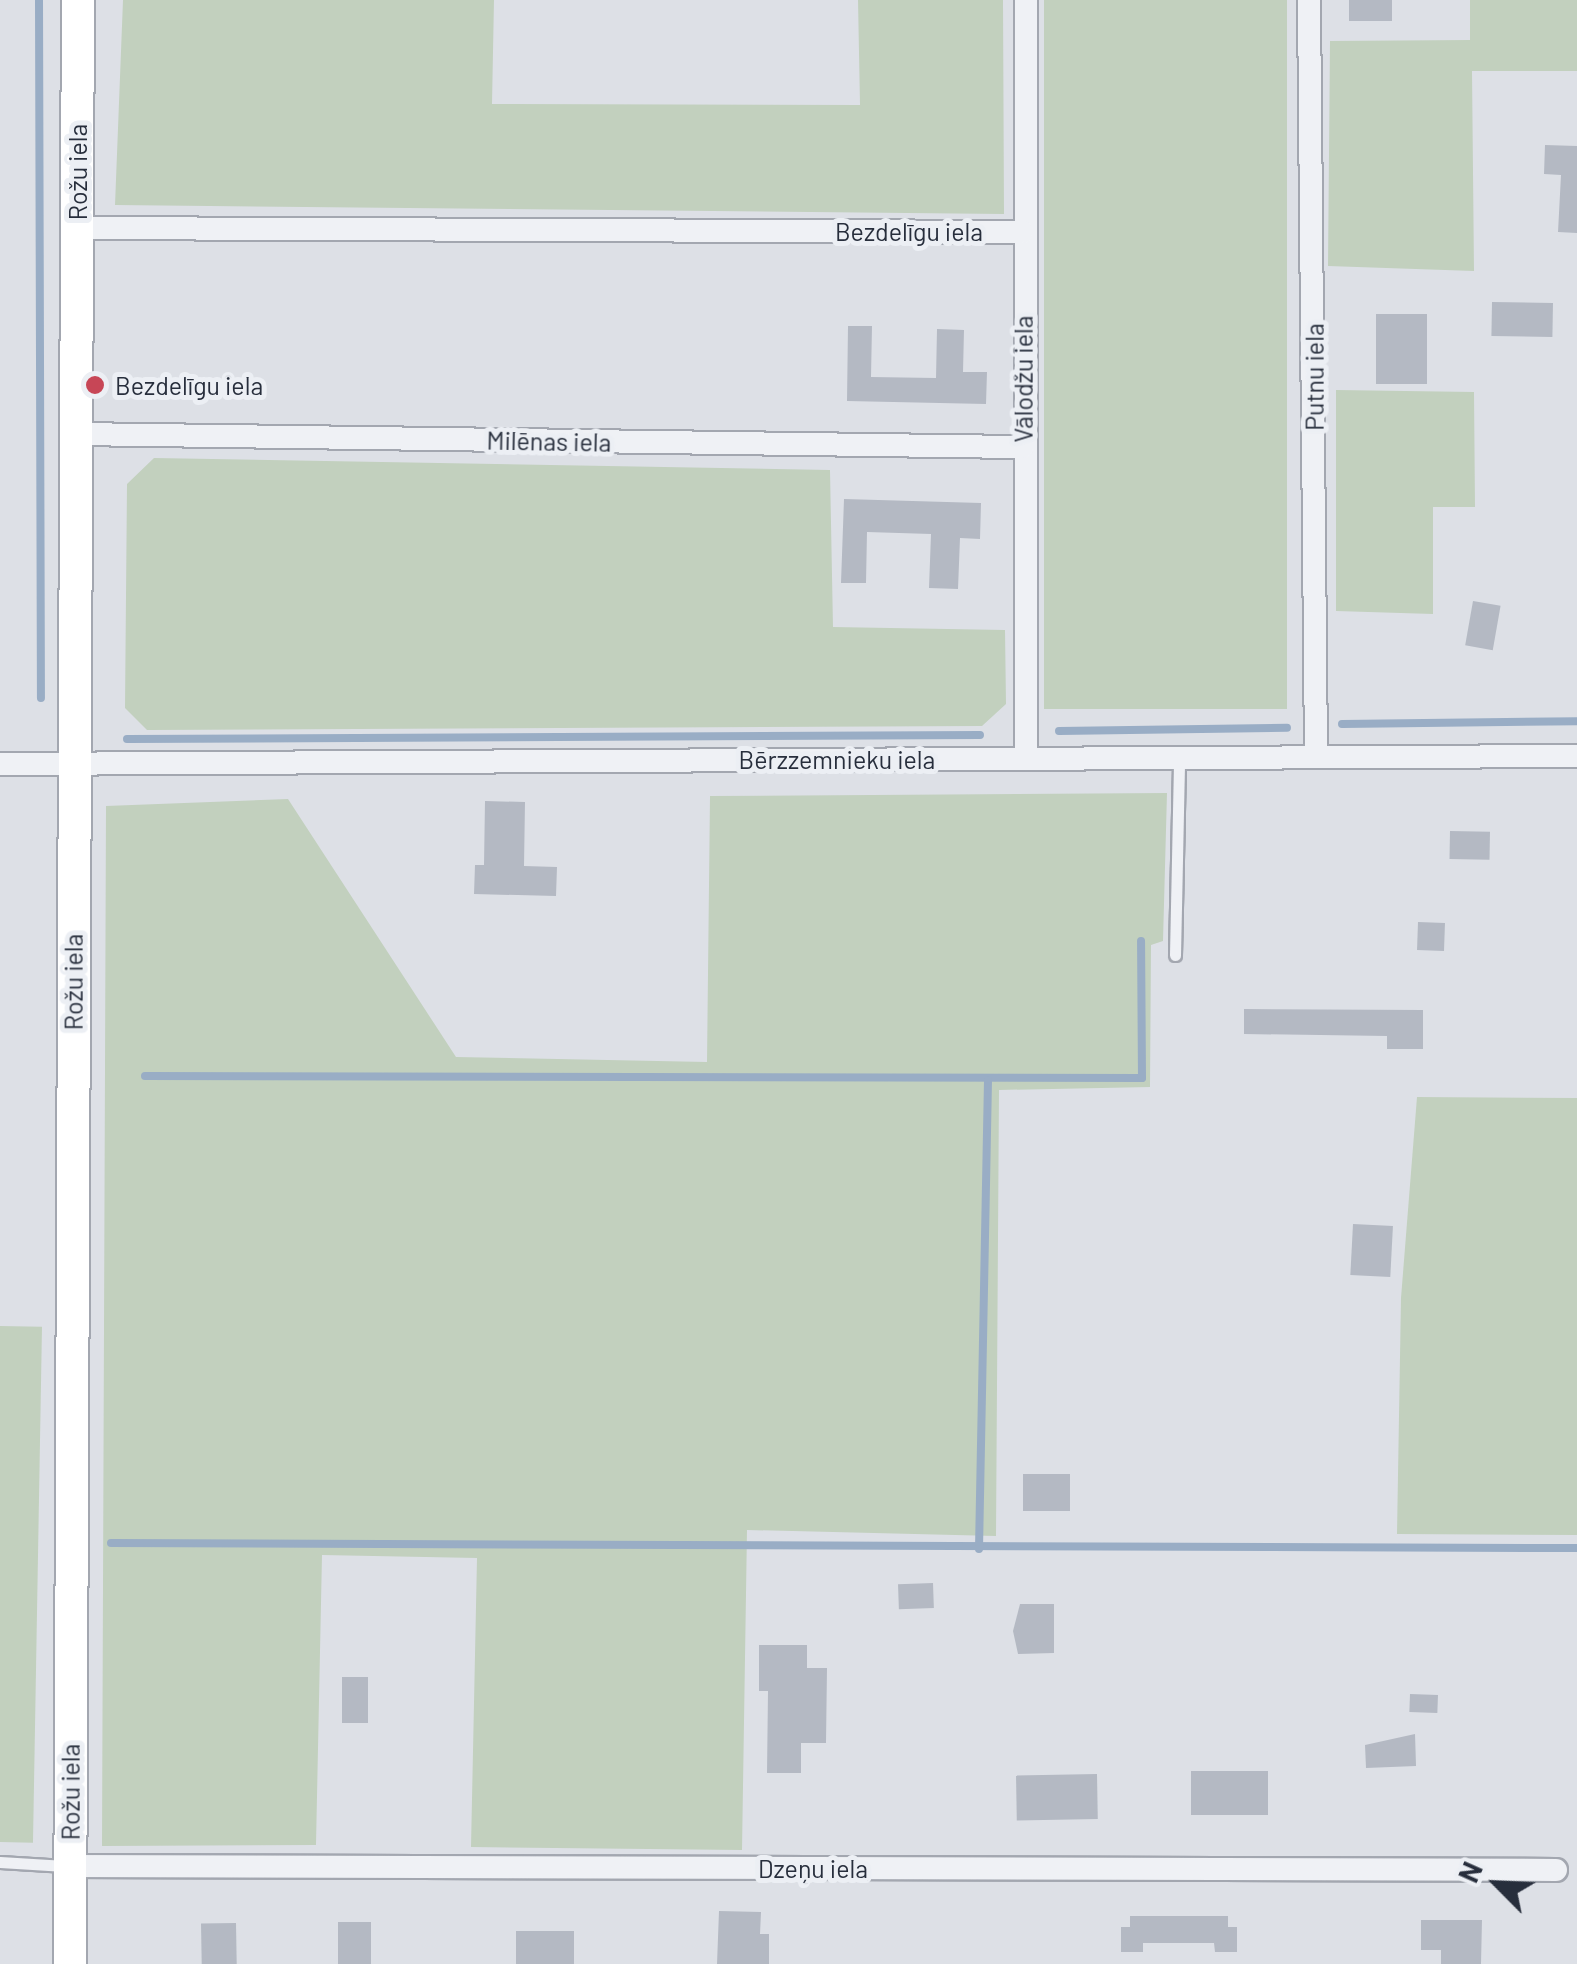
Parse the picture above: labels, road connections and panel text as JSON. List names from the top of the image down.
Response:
{
  "streets": {
    "street": [
      "Rožu iela",
      "Bezdelīgu iela",
      "Putnu iela",
      "Vālodžu iela",
      "Milēnas iela",
      "Bērzzemnieku iela",
      "Dzeņu iela"
    ]
  },
  "crossings": [
    ["Rožu iela", "Bezdelīgu iela"],
    ["Rožu iela", "Milēnas iela"],
    ["Rožu iela", "Bērzzemnieku iela"],
    ["Rožu iela", "Dzeņu iela"],
    ["Bezdelīgu iela", "Vālodžu iela"],
    ["Putnu iela", "Bērzzemnieku iela"],
    ["Vālodžu iela", "Milēnas iela"],
    ["Vālodžu iela", "Bērzzemnieku iela"]
  ],
  "places": ["Bezdelīgu iela"],
  "north": "top left"
}
